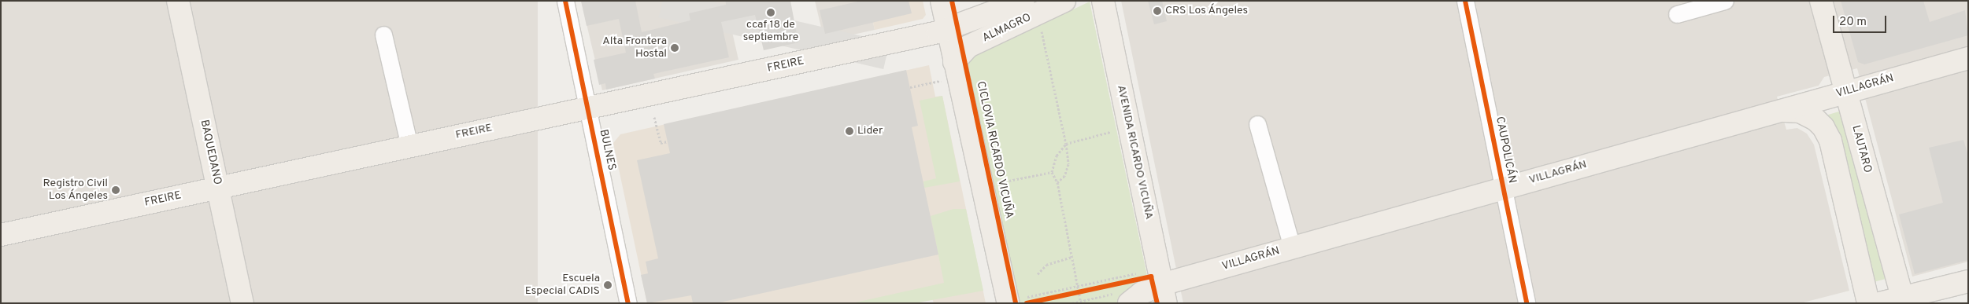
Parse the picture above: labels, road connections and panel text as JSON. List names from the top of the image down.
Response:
{
  "streets": {
    "main road": [
      "ALMAGRO",
      "FREIRE",
      "VILLAGRÁN",
      "LAUTARO",
      "BAQUEDANO",
      "AVENIDA RICARDO VICUÑA"
    ],
    "street": ["BULNES", "CAUPOLICÁN"],
    "cycle path": ["CICLOVIA RICARDO VICUÑA"]
  },
  "crossings": [
    ["ALMAGRO", "FREIRE"],
    ["FREIRE", "BULNES"],
    ["FREIRE", "BAQUEDANO"],
    ["VILLAGRÁN", "LAUTARO"],
    ["VILLAGRÁN", "CAUPOLICÁN"],
    ["VILLAGRÁN", "AVENIDA RICARDO VICUÑA"]
  ],
  "places": [
    "CRS Los Ángeles",
    "ccaf 18 de septiembre",
    "Alta Frontera Hostal",
    "Lider",
    "Registro Civil Los Ángeles",
    "Escuela Especial CADIS"
  ],
  "scale_bar": "20 m"
}
